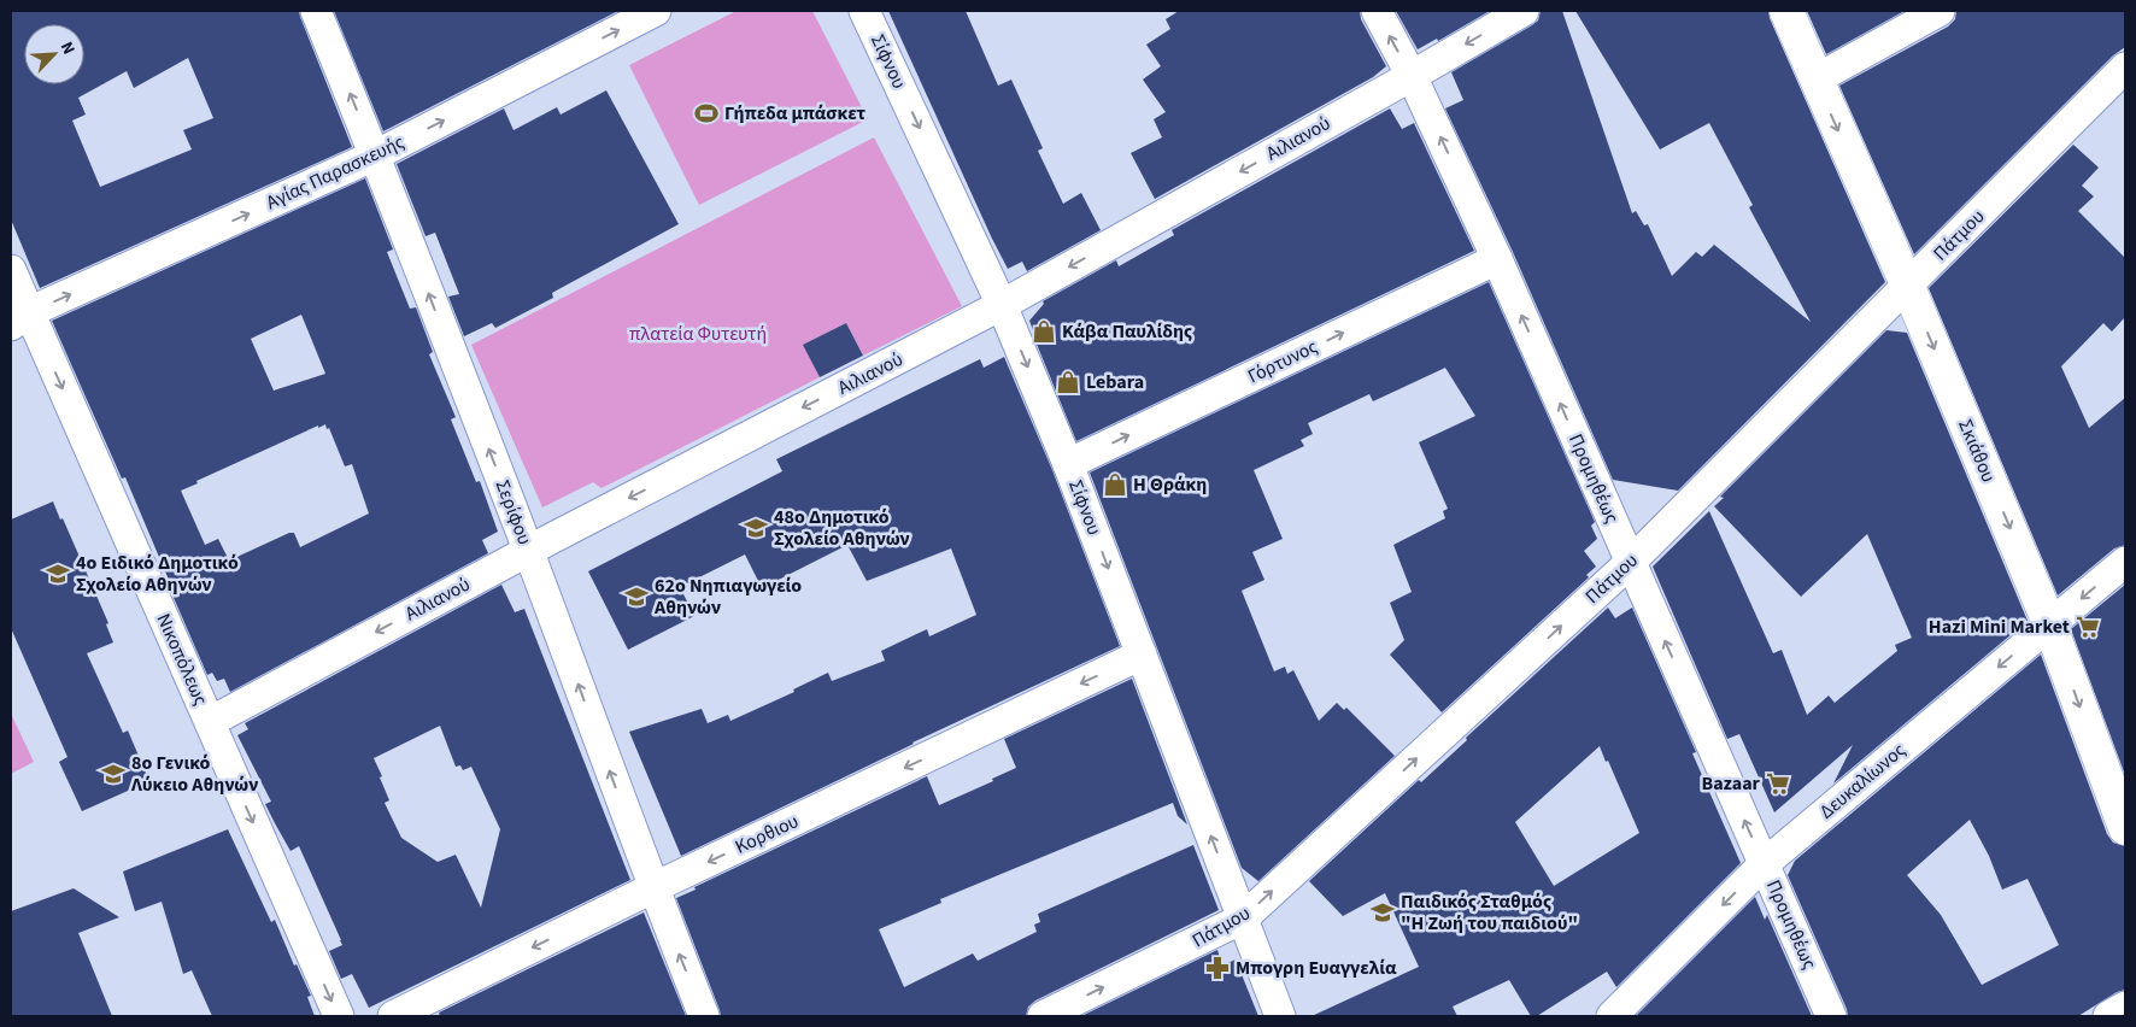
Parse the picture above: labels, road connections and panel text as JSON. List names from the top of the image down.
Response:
{
  "streets": {
    "street": [
      "Σίφνου",
      "Αιλιανού",
      "Αγίας Παρασκευής",
      "Πάτμου",
      "Γόρτυνος",
      "Σκιάθου",
      "Προμηθέως",
      "Σερίφου",
      "Νικοπόλεως",
      "Δευκαλίωνος",
      "Κορθιου"
    ]
  },
  "crossings": [
    ["Σίφνου", "Αιλιανού"],
    ["Σίφνου", "Πάτμου"],
    ["Σίφνου", "Γόρτυνος"],
    ["Σίφνου", "Κορθιου"],
    ["Αιλιανού", "Προμηθέως"],
    ["Αιλιανού", "Σερίφου"],
    ["Αιλιανού", "Νικοπόλεως"],
    ["Αγίας Παρασκευής", "Σερίφου"],
    ["Αγίας Παρασκευής", "Νικοπόλεως"],
    ["Πάτμου", "Σκιάθου"],
    ["Πάτμου", "Προμηθέως"],
    ["Γόρτυνος", "Προμηθέως"],
    ["Σκιάθου", "Δευκαλίωνος"],
    ["Προμηθέως", "Δευκαλίωνος"],
    ["Σερίφου", "Κορθιου"]
  ],
  "one_way": [
    "Αιλιανού",
    "Αγίας Παρασκευής",
    "Πάτμου",
    "Γόρτυνος",
    "Σκιάθου",
    "Προμηθέως",
    "Σερίφου",
    "Νικοπόλεως",
    "Δευκαλίωνος",
    "Κορθιου"
  ],
  "parks": ["πλατεία Φυτευτή"],
  "places": {
    "sports": ["Γήπεδα μπάσκετ"],
    "shop": ["Κάβα Παυλίδης", "Lebara", "Η Θράκη"],
    "school or university": [
      "48ο Δημοτικό Σχολείο Αθηνών",
      "4ο Ειδικό Δημοτικό Σχολείο Αθηνών",
      "62ο Νηπιαγωγείο Αθηνών",
      "8ο Γενικό Λύκειο Αθηνών",
      "Παιδικός Σταθμός \"Η Ζωή του παιδιού\""
    ],
    "supermarket": ["Hazi Mini Market", "Bazaar"],
    "pharmacy": ["Μπογρη Ευαγγελία"]
  },
  "north": "top right"
}
